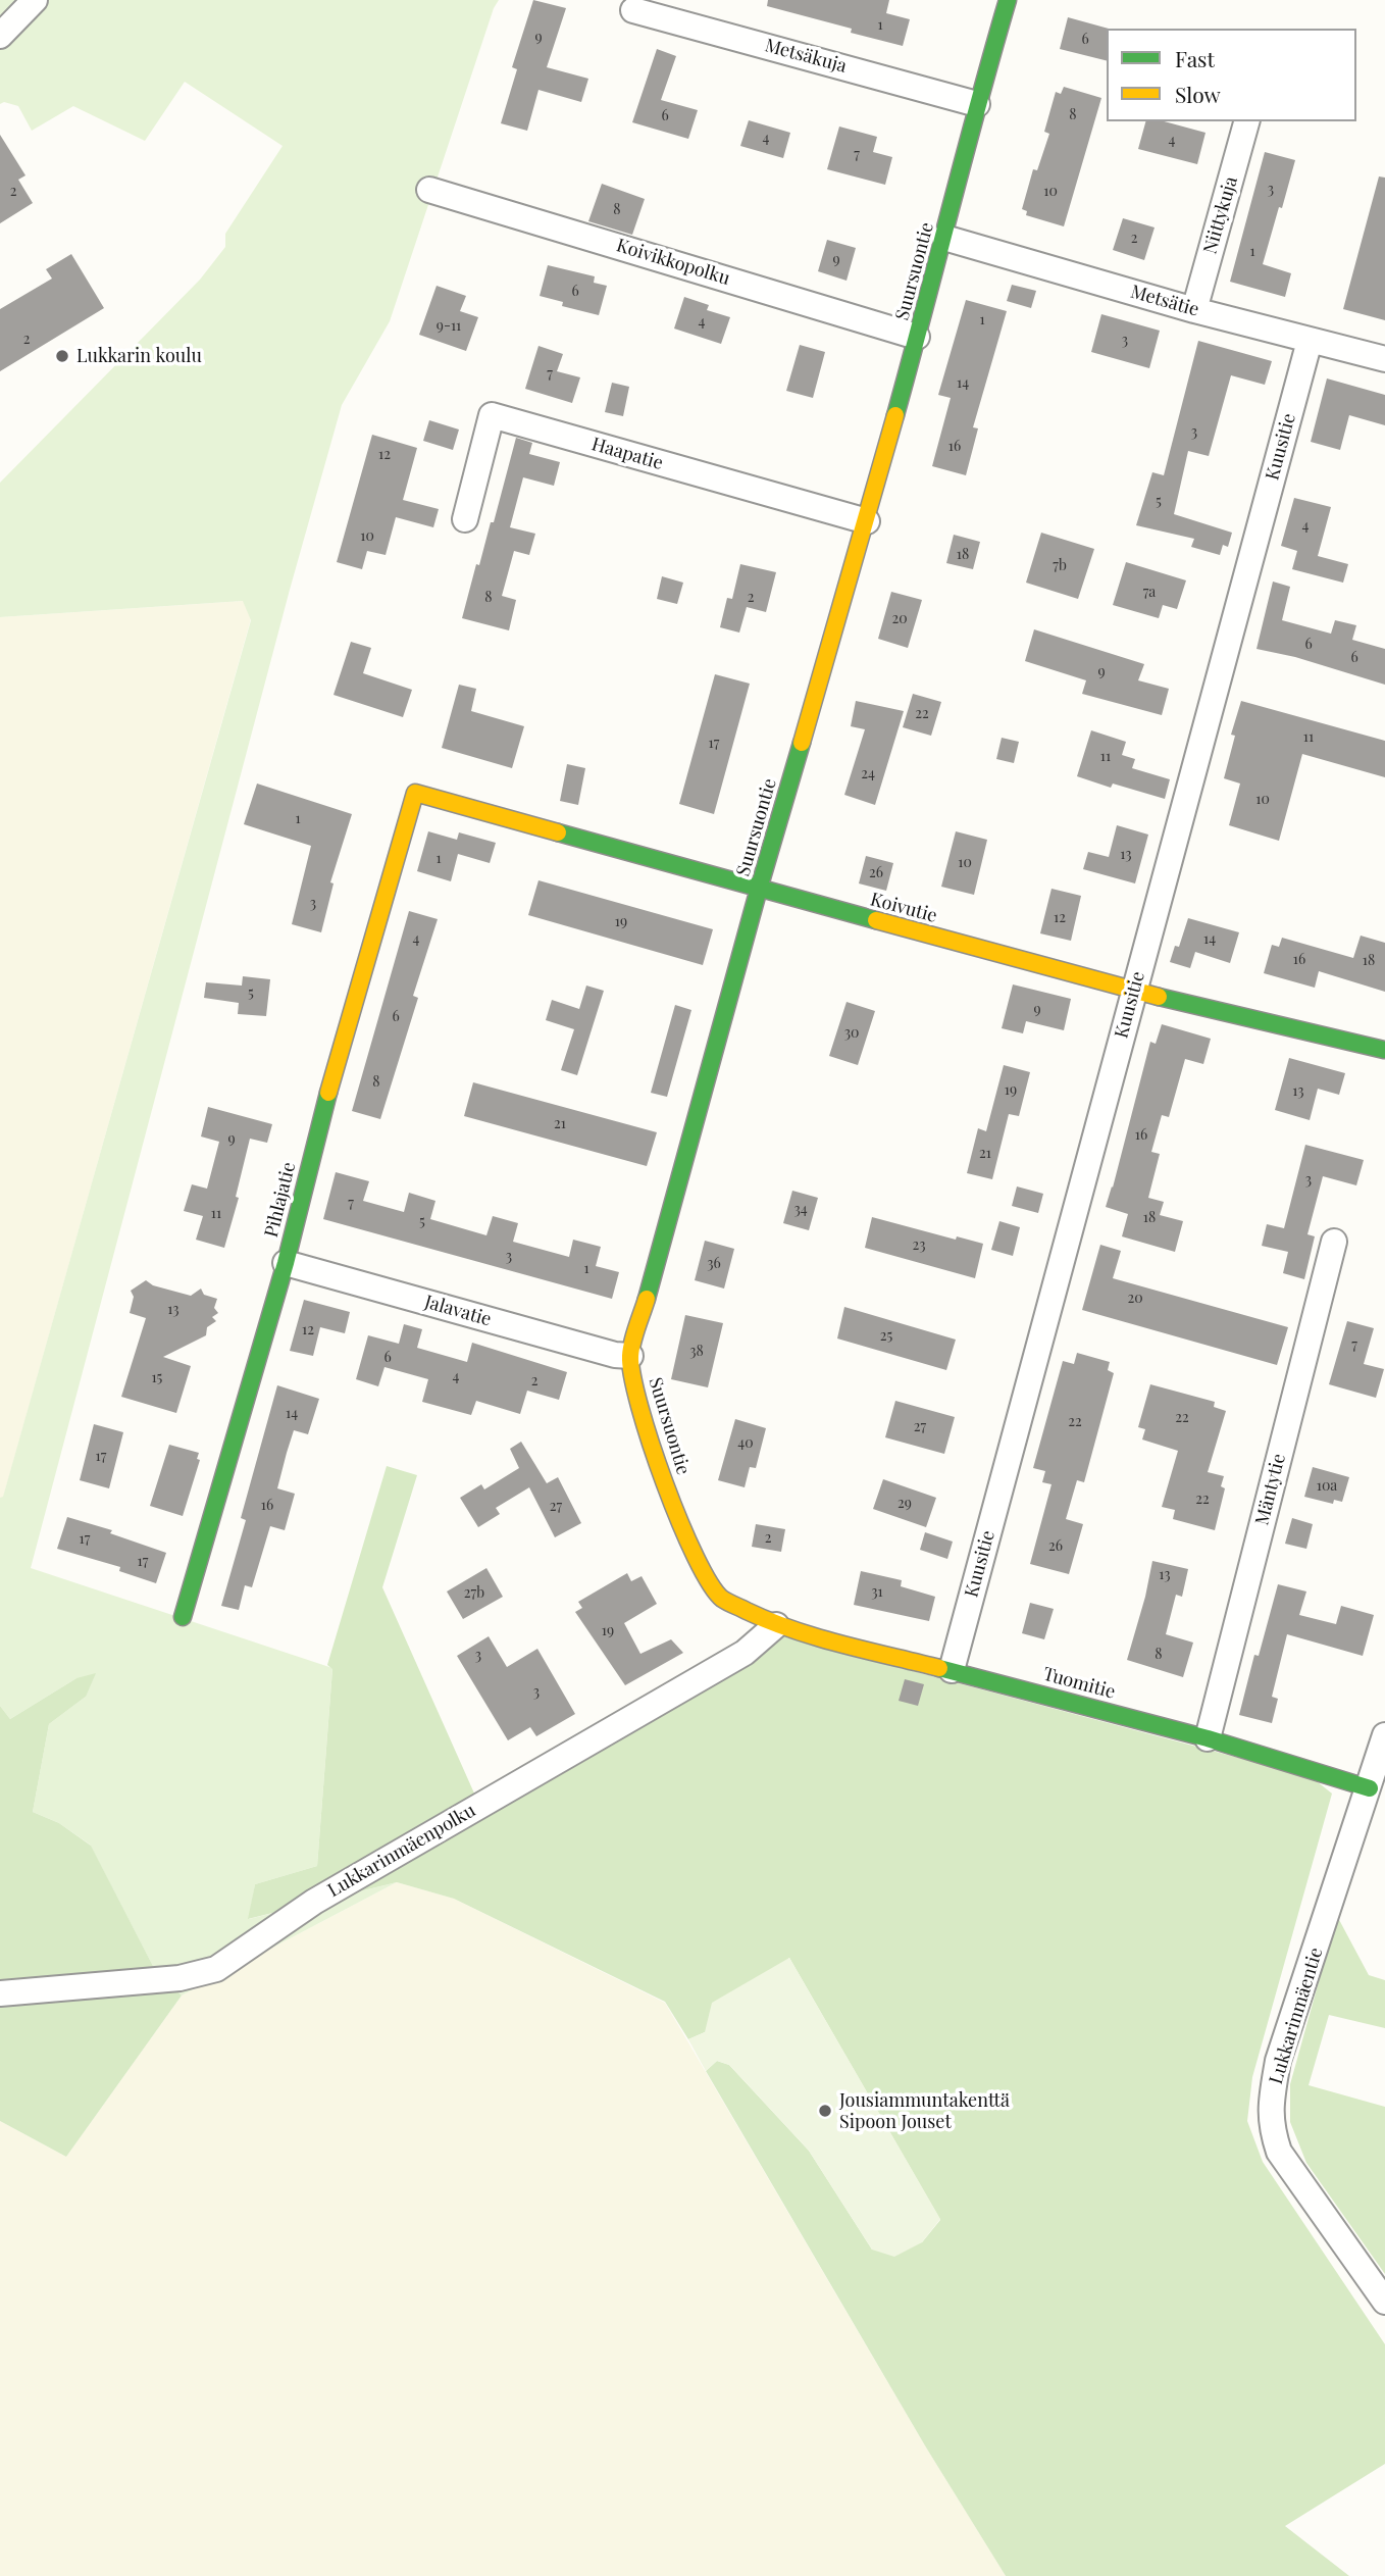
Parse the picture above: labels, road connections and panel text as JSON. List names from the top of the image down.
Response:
{
  "streets": {
    "street": [
      "Metsäkuja",
      "Niittykuja",
      "Koivikkopolku",
      "Suursuontie",
      "Metsätie",
      "Kuusitie",
      "Haapatie",
      "Koivutie",
      "Pihlajatie",
      "Jalavatie",
      "Mäntytie",
      "Tuomitie",
      "Lukkarinmäenpolku",
      "Lukkarinmäentie"
    ]
  },
  "crossings": [
    ["Metsäkuja", "Suursuontie"],
    ["Niittykuja", "Metsätie"],
    ["Koivikkopolku", "Suursuontie"],
    ["Suursuontie", "Metsätie"],
    ["Suursuontie", "Haapatie"],
    ["Suursuontie", "Koivutie"],
    ["Suursuontie", "Jalavatie"],
    ["Suursuontie", "Tuomitie"],
    ["Suursuontie", "Lukkarinmäenpolku"],
    ["Metsätie", "Kuusitie"],
    ["Kuusitie", "Koivutie"],
    ["Kuusitie", "Tuomitie"],
    ["Koivutie", "Pihlajatie"],
    ["Pihlajatie", "Jalavatie"],
    ["Mäntytie", "Tuomitie"],
    ["Tuomitie", "Lukkarinmäenpolku"],
    ["Tuomitie", "Lukkarinmäentie"]
  ],
  "places": ["Lukkarin koulu", "Jousiammuntakenttä Sipoon Jouset"],
  "house_numbers": [
    "1",
    "9",
    "6",
    "8",
    "6",
    "4",
    "4",
    "7",
    "3",
    "2",
    "10",
    "8",
    "2",
    "1",
    "9",
    "6",
    "1",
    "4",
    "9-11",
    "2",
    "3",
    "7",
    "14",
    "3",
    "16",
    "12",
    "5",
    "4",
    "10",
    "18",
    "7b",
    "7a",
    "8",
    "2",
    "20",
    "6",
    "6",
    "9",
    "22",
    "11",
    "17",
    "11",
    "24",
    "10",
    "1",
    "13",
    "1",
    "10",
    "26",
    "3",
    "12",
    "19",
    "4",
    "14",
    "16",
    "18",
    "5",
    "9",
    "6",
    "30",
    "8",
    "19",
    "13",
    "21",
    "16",
    "9",
    "21",
    "3",
    "7",
    "34",
    "11",
    "18",
    "5",
    "23",
    "3",
    "36",
    "1",
    "20",
    "13",
    "12",
    "25",
    "7",
    "38",
    "6",
    "4",
    "15",
    "2",
    "14",
    "22",
    "22",
    "27",
    "40",
    "17",
    "10a",
    "22",
    "29",
    "16",
    "27",
    "2",
    "17",
    "26",
    "17",
    "13",
    "31",
    "27b",
    "19",
    "8",
    "3",
    "3"
  ],
  "legend": ["Fast", "Slow"]
}
